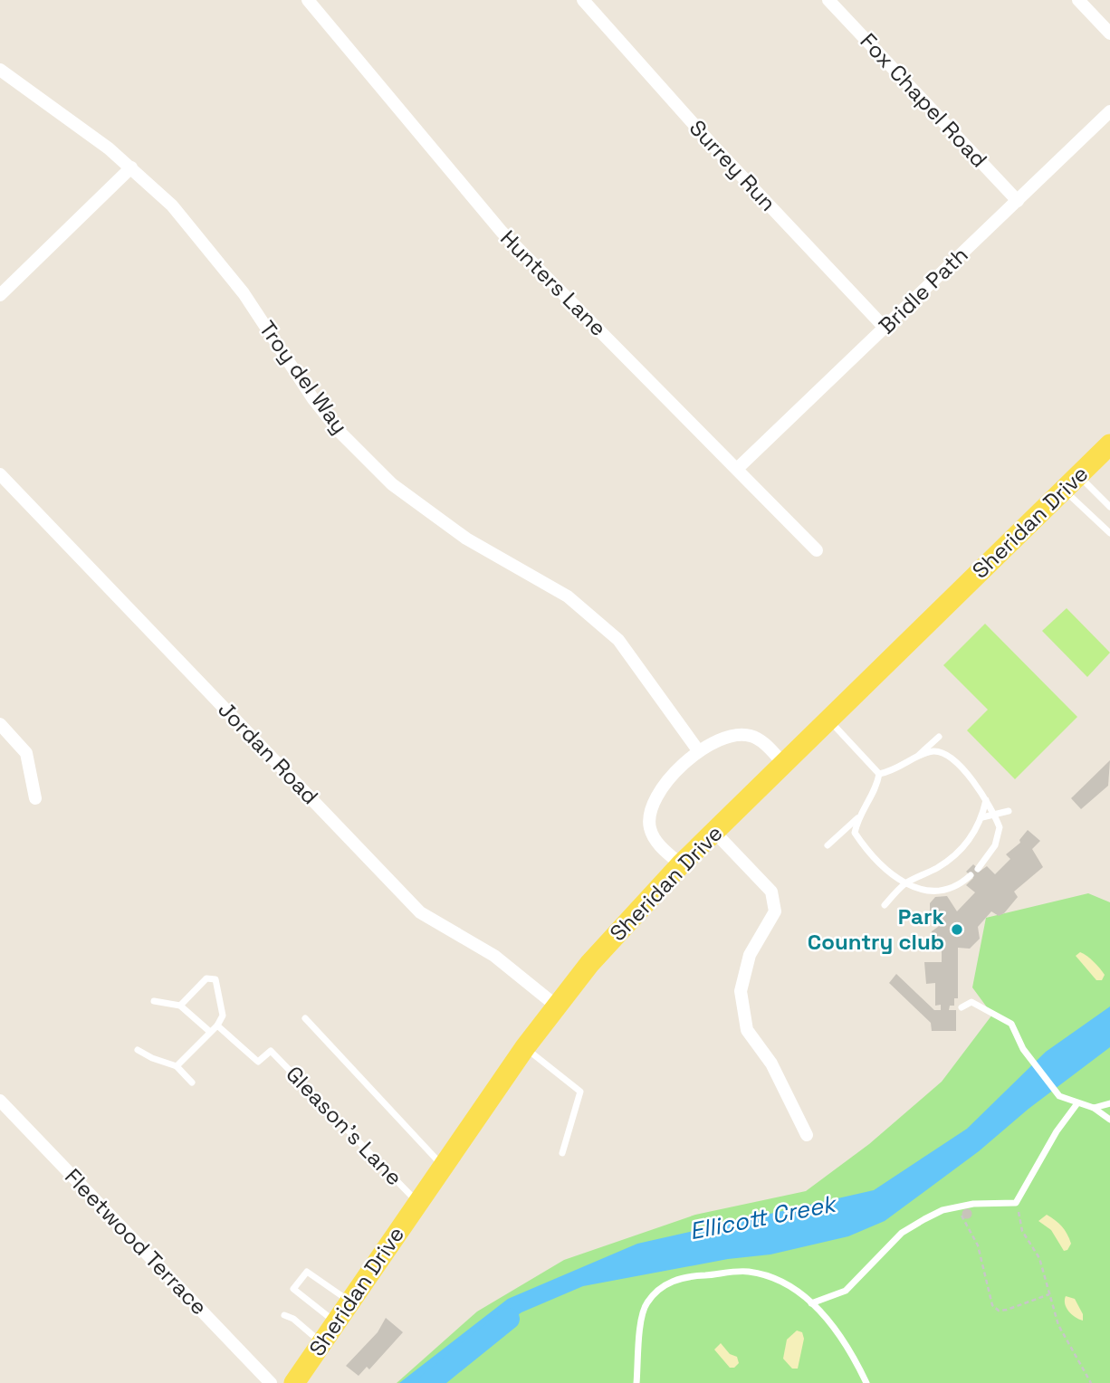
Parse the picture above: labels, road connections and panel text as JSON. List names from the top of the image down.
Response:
{
  "streets": {
    "main road": ["Sheridan Drive"],
    "street": [
      "Fox Chapel Road",
      "Surrey Run",
      "Hunters Lane",
      "Bridle Path",
      "Troy del Way",
      "Jordan Road",
      "Fleetwood Terrace"
    ],
    "lane": ["Gleason's Lane"]
  },
  "crossings": [
    ["Fox Chapel Road", "Bridle Path"],
    ["Surrey Run", "Bridle Path"],
    ["Hunters Lane", "Bridle Path"],
    ["Sheridan Drive", "Jordan Road"],
    ["Sheridan Drive", "Gleason's Lane"]
  ],
  "water": ["Ellicott Creek"],
  "places": ["Park Country club"]
}
